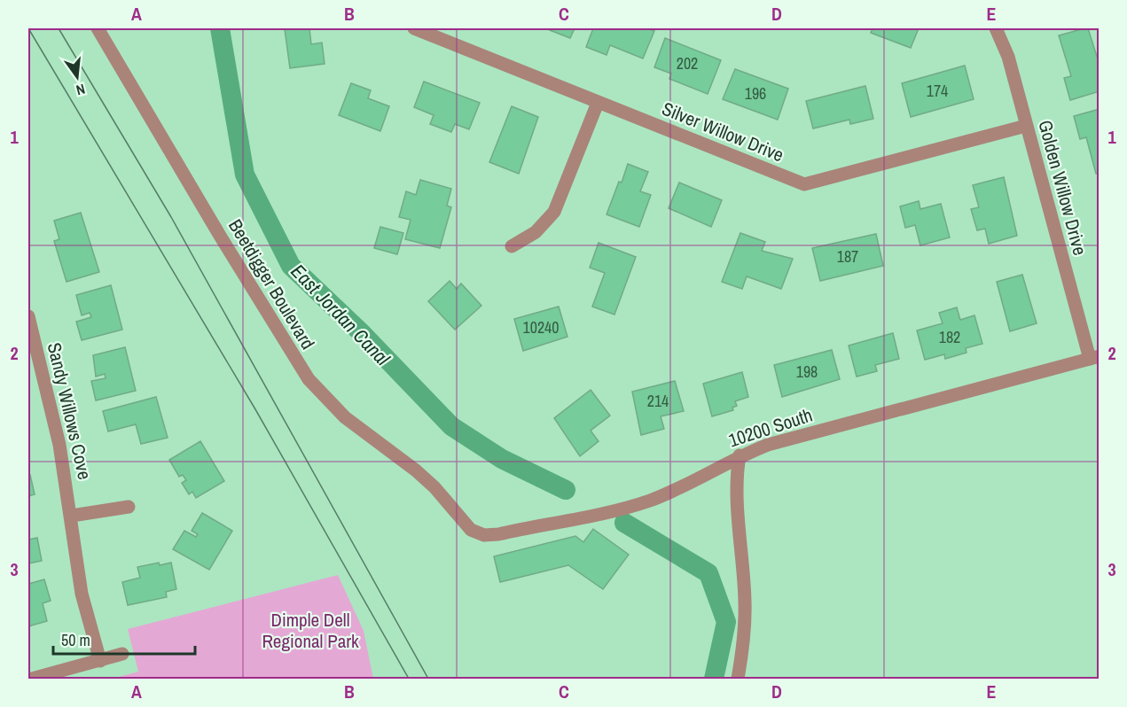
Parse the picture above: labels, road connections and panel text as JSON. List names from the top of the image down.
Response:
{
  "streets": {
    "street": [
      "Silver Willow Drive",
      "Golden Willow Drive",
      "Beetdigger Boulevard",
      "Sandy Willows Cove",
      "10200 South"
    ]
  },
  "crossings": [
    ["Silver Willow Drive", "Golden Willow Drive"],
    ["Golden Willow Drive", "10200 South"],
    ["Beetdigger Boulevard", "10200 South"]
  ],
  "water": ["East Jordan Canal"],
  "parks": ["Dimple Dell Regional Park"],
  "house_numbers": [
    "202",
    "174",
    "196",
    "187",
    "10240",
    "182",
    "198",
    "214"
  ],
  "scale_bar": "50 m",
  "north": "bottom",
  "grid": {
    "columns": [
      "A",
      "B",
      "C",
      "D",
      "E"
    ],
    "rows": ["1", "2", "3"]
  }
}
